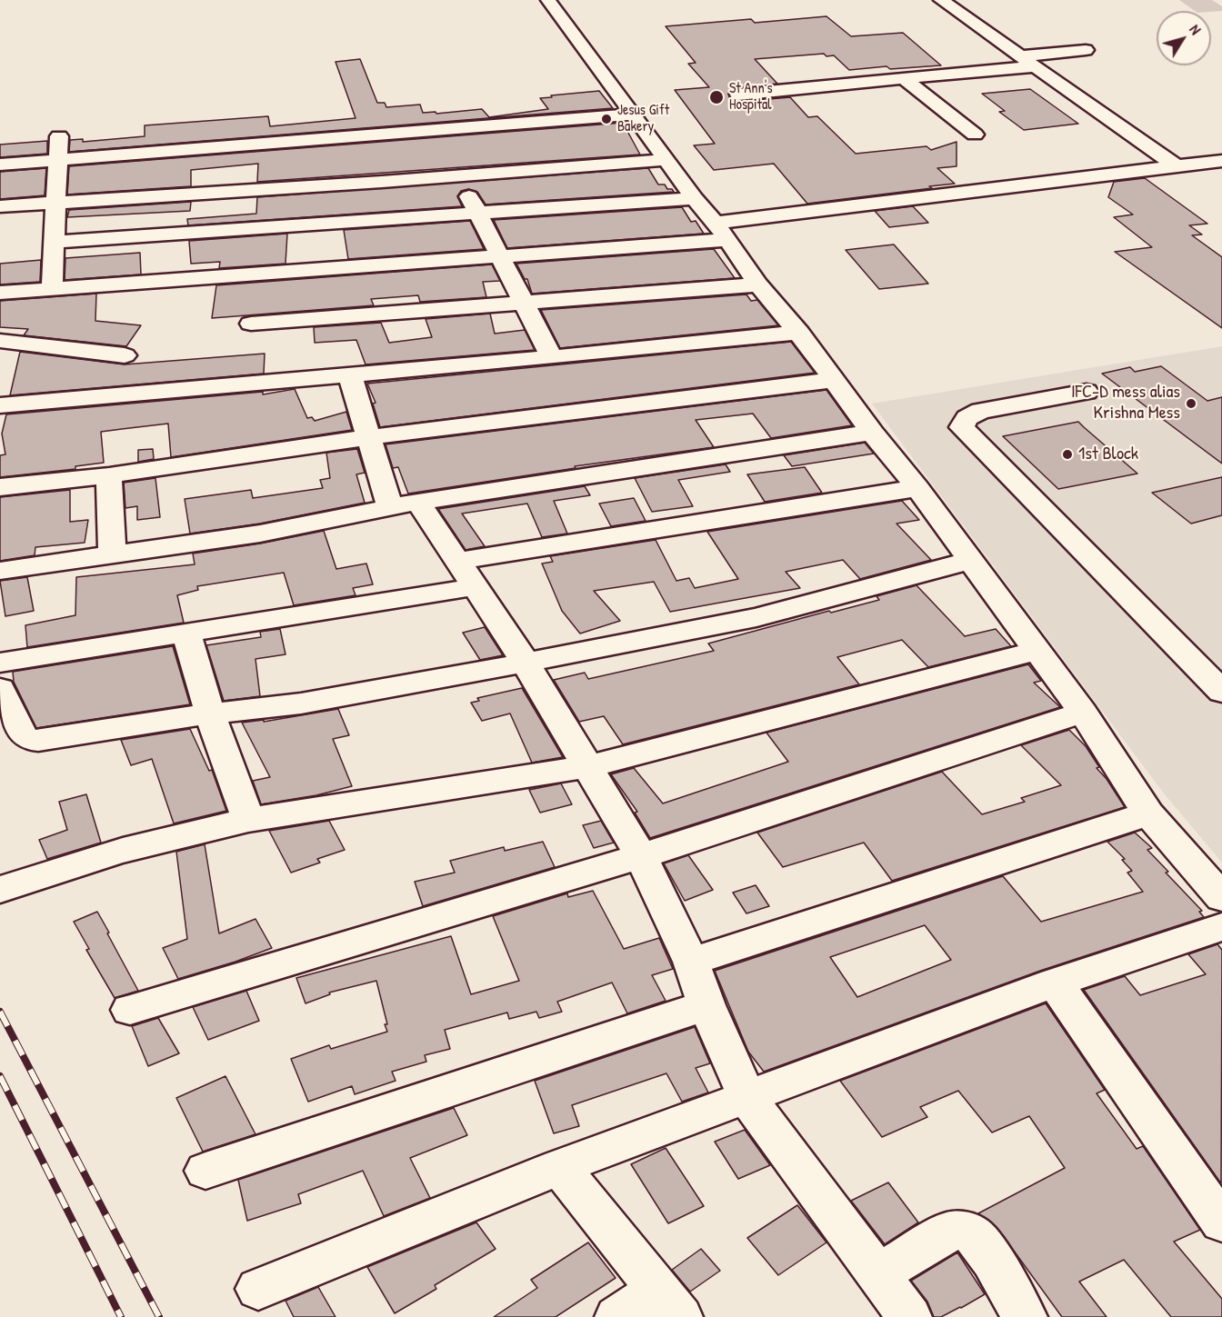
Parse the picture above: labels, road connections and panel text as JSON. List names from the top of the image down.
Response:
{
  "places": [
    "St Ann's Hospital",
    "Jesus Gift Bakery",
    "IFC-D mess alias Krishna Mess",
    "1st Block"
  ],
  "north": "top right"
}
